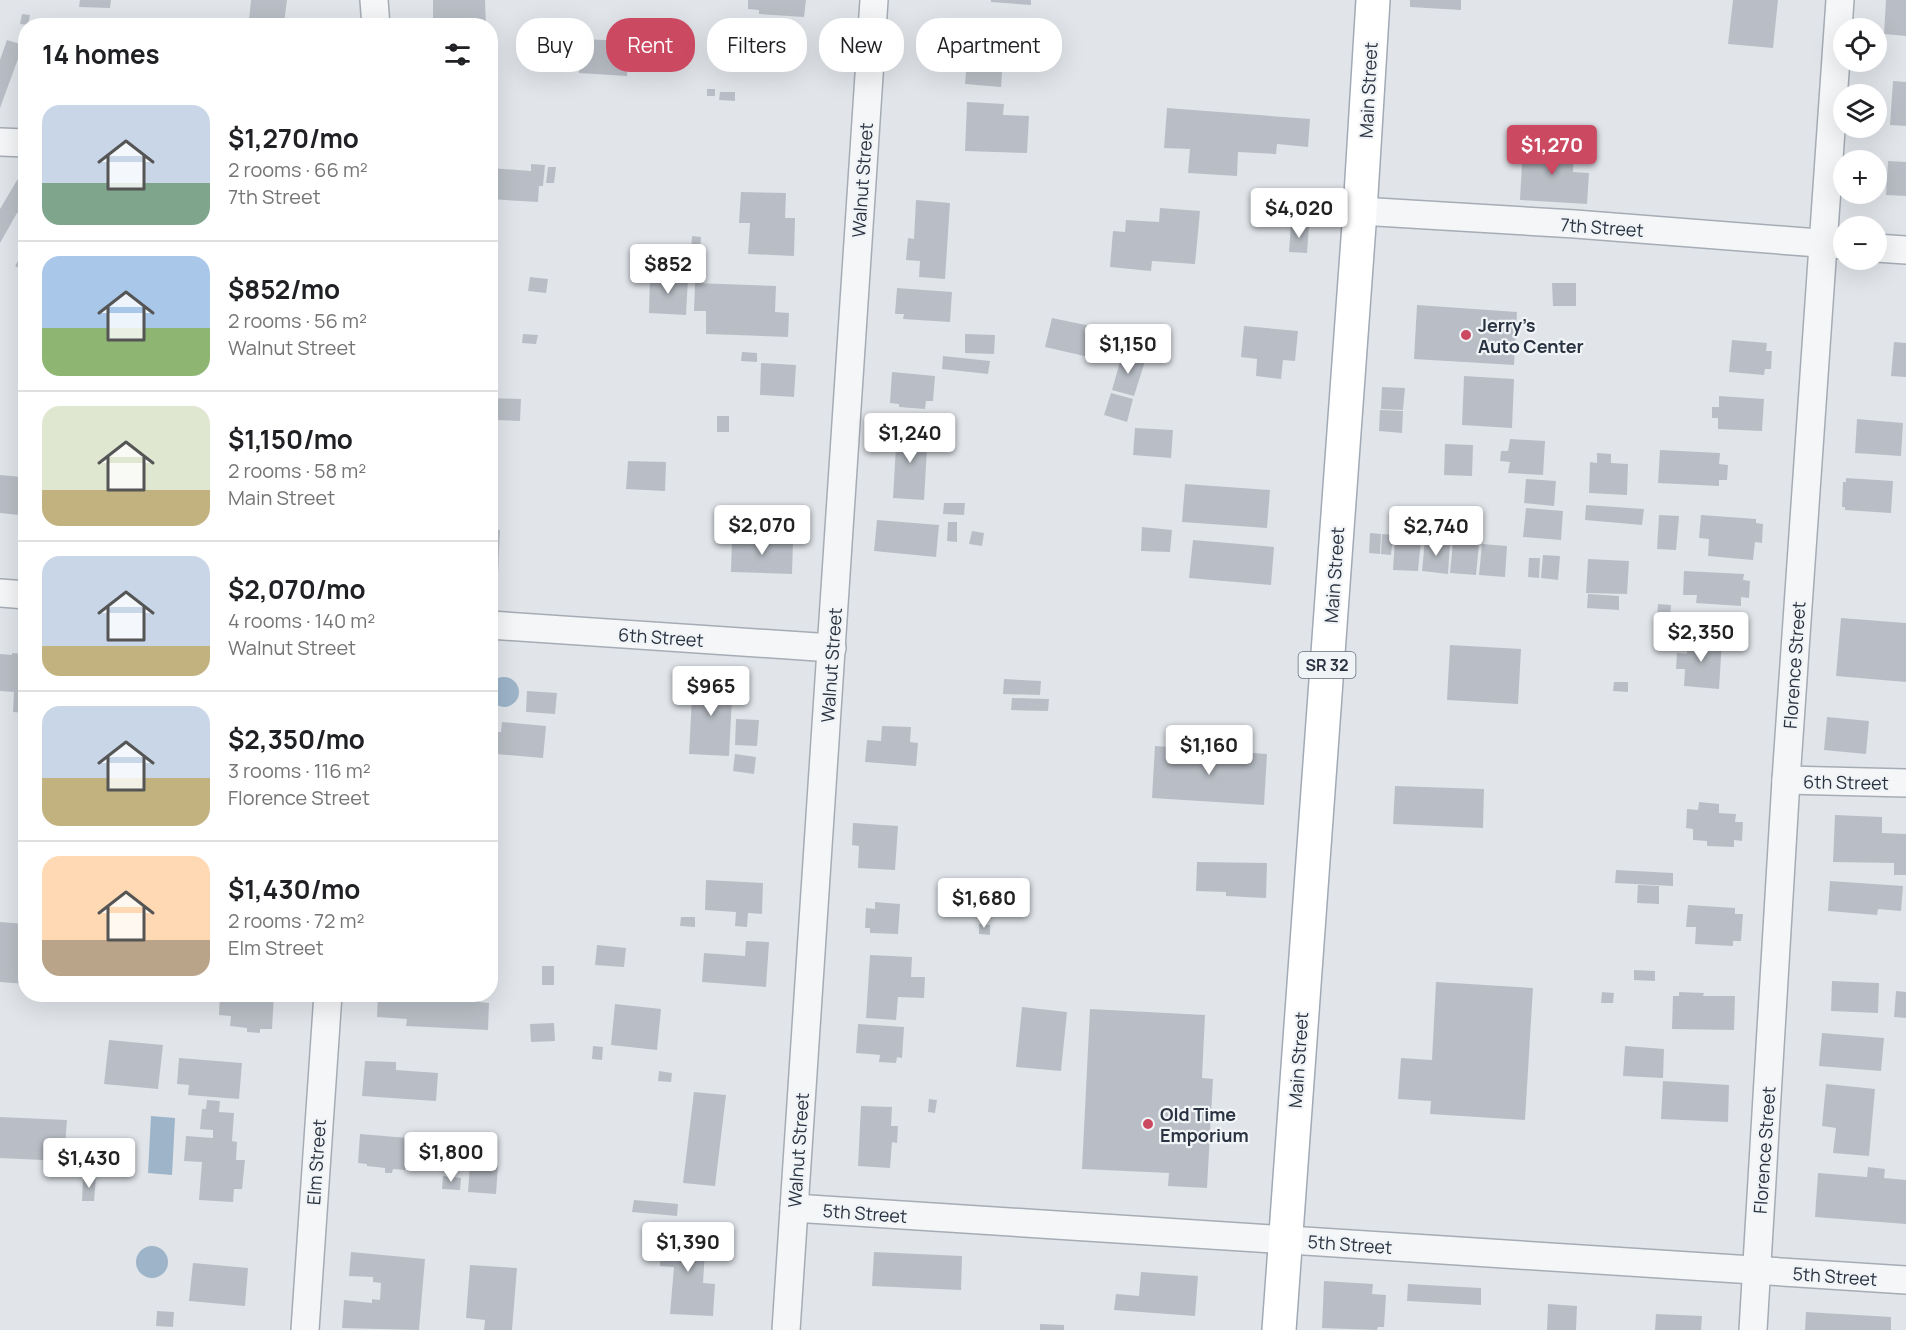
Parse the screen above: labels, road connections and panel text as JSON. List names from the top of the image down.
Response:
{
  "streets": {
    "main road": ["Main Street", "SR 32"],
    "street": [
      "Walnut Street",
      "7th Street",
      "6th Street",
      "Florence Street",
      "Elm Street",
      "5th Street"
    ]
  },
  "crossings": [
    ["Main Street", "7th Street"],
    ["Main Street", "5th Street"],
    ["Walnut Street", "6th Street"],
    ["Walnut Street", "5th Street"],
    ["7th Street", "Florence Street"],
    ["6th Street", "Florence Street"],
    ["Florence Street", "5th Street"]
  ],
  "places": ["Jerry’s Auto Center", "Old Time Emporium"],
  "page": {
    "map_buttons": ["+", "−"],
    "chip": [
      "Buy",
      "Rent",
      "Filters",
      "New",
      "Apartment"
    ],
    "heading": "14 homes",
    "list": [
      {
        "name": "$1,270/mo",
        "note": "2 rooms · 66 m² · 7th Street"
      },
      {
        "name": "$852/mo",
        "note": "2 rooms · 56 m² · Walnut Street"
      },
      {
        "name": "$1,150/mo",
        "note": "2 rooms · 58 m² · Main Street"
      },
      {
        "name": "$2,070/mo",
        "note": "4 rooms · 140 m² · Walnut Street"
      },
      {
        "name": "$2,350/mo",
        "note": "3 rooms · 116 m² · Florence Street"
      },
      {
        "name": "$1,430/mo",
        "note": "2 rooms · 72 m² · Elm Street"
      }
    ],
    "price": [
      "$1,270",
      "$4,020",
      "$852",
      "$1,150",
      "$1,240",
      "$2,070",
      "$2,740",
      "$2,350",
      "$965",
      "$1,160",
      "$1,680",
      "$1,800",
      "$1,430",
      "$1,390"
    ]
  }
}
